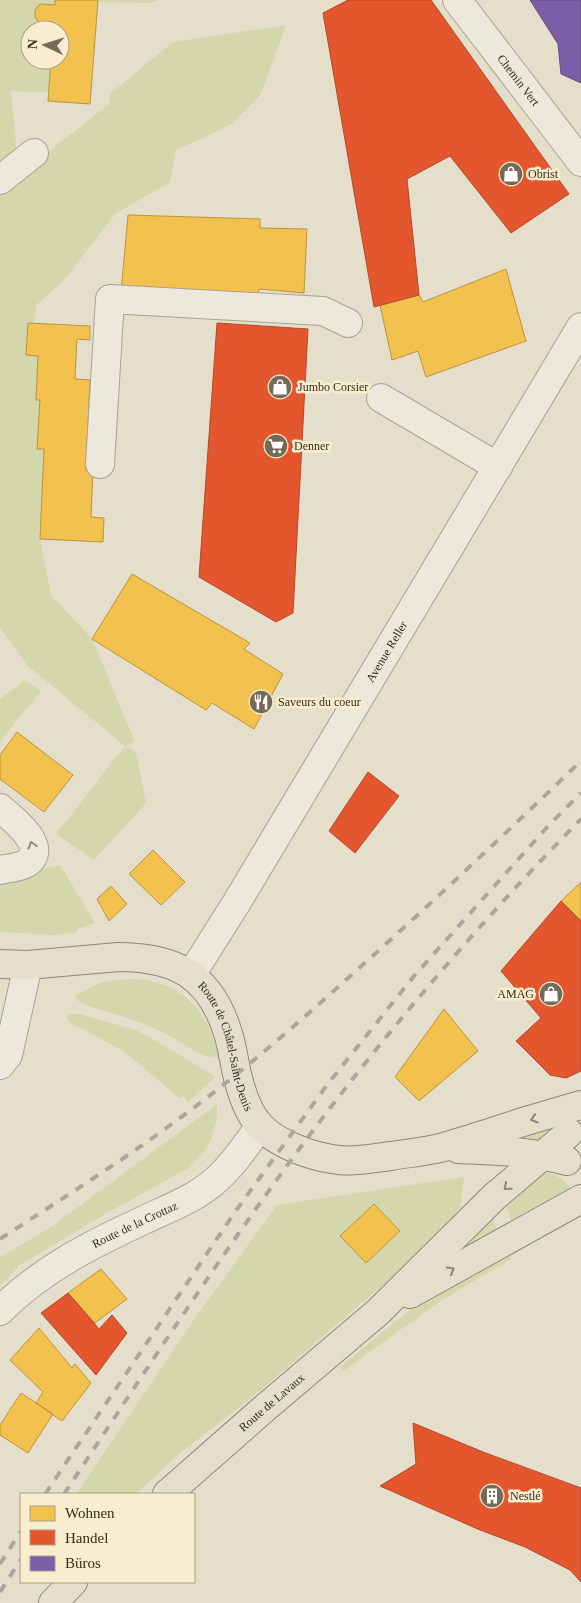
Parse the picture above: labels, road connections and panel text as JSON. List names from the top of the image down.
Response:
{
  "streets": {
    "main road": ["Route de Châtel-Saint-Denis", "Route de Lavaux"],
    "street": ["Chemin Vert", "Avenue Reller", "Route de la Crottaz"]
  },
  "crossings": [
    ["Avenue Reller", "Route de Châtel-Saint-Denis"],
    ["Route de Châtel-Saint-Denis", "Route de la Crottaz"]
  ],
  "places": {
    "shop": ["Obrist", "Jumbo Corsier", "AMAG"],
    "supermarket": ["Denner"],
    "restaurant": ["Saveurs du coeur"],
    "building": ["Nestlé"]
  },
  "legend": ["Wohnen", "Handel", "Büros"],
  "north": "left"
}
